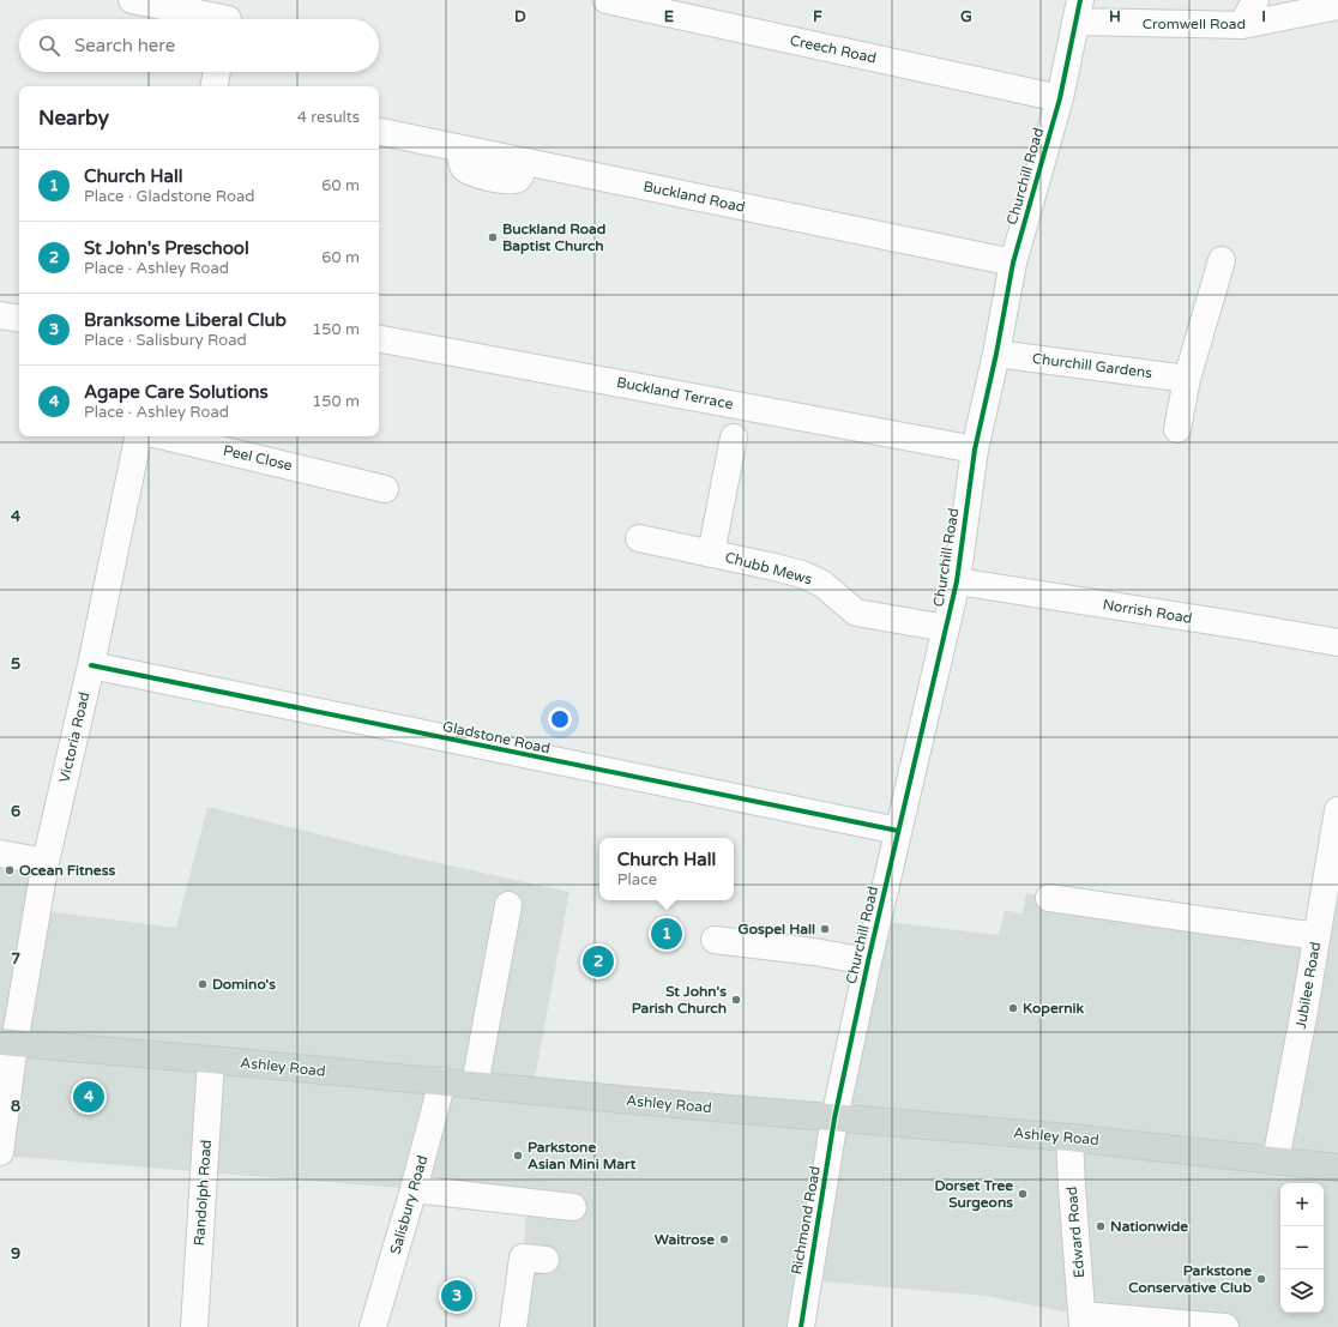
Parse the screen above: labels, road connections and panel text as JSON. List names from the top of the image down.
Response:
{
  "streets": {
    "main road": ["Ashley Road"],
    "street": [
      "Cromwell Road",
      "Creech Road",
      "Churchill Road",
      "Buckland Road",
      "Churchill Gardens",
      "Buckland Terrace",
      "Peel Close",
      "Chubb Mews",
      "Norrish Road",
      "Victoria Road",
      "Gladstone Road",
      "Jubilee Road",
      "Randolph Road",
      "Salisbury Road",
      "Richmond Road",
      "Edward Road"
    ]
  },
  "crossings": [
    ["Cromwell Road", "Churchill Road"],
    ["Creech Road", "Churchill Road"],
    ["Churchill Road", "Buckland Road"],
    ["Churchill Road", "Churchill Gardens"],
    ["Churchill Road", "Buckland Terrace"],
    ["Churchill Road", "Chubb Mews"],
    ["Churchill Road", "Norrish Road"],
    ["Churchill Road", "Gladstone Road"],
    ["Churchill Road", "Ashley Road"],
    ["Churchill Road", "Richmond Road"],
    ["Victoria Road", "Gladstone Road"],
    ["Victoria Road", "Ashley Road"],
    ["Jubilee Road", "Ashley Road"],
    ["Ashley Road", "Randolph Road"],
    ["Ashley Road", "Salisbury Road"],
    ["Ashley Road", "Richmond Road"],
    ["Ashley Road", "Edward Road"]
  ],
  "places": [
    "Buckland Road Baptist Church",
    "Ocean Fitness",
    "Gospel Hall",
    "Domino's",
    "St John's Parish Church",
    "Kopernik",
    "Parkstone Asian Mini Mart",
    "Dorset Tree Surgeons",
    "Nationwide",
    "Waitrose",
    "Parkstone Conservative Club"
  ],
  "page": {
    "search": "Search here",
    "heading": ["Nearby", "4 results"],
    "list": [
      {
        "mark": "1",
        "name": "Church Hall",
        "note": "Place · Gladstone Road",
        "value": "60 m"
      },
      {
        "mark": "2",
        "name": "St John's Preschool",
        "note": "Place · Ashley Road",
        "value": "60 m"
      },
      {
        "mark": "3",
        "name": "Branksome Liberal Club",
        "note": "Place · Salisbury Road",
        "value": "150 m"
      },
      {
        "mark": "4",
        "name": "Agape Care Solutions",
        "note": "Place · Ashley Road",
        "value": "150 m"
      }
    ],
    "popup": ["Church Hall", "Place"],
    "pins": [
      "1",
      "2",
      "4",
      "3"
    ],
    "map_buttons": ["+", "−"]
  },
  "grid": {
    "columns": [
      "D",
      "E",
      "F",
      "G",
      "H",
      "I"
    ],
    "rows": [
      "4",
      "5",
      "6",
      "7",
      "8",
      "9"
    ]
  }
}
